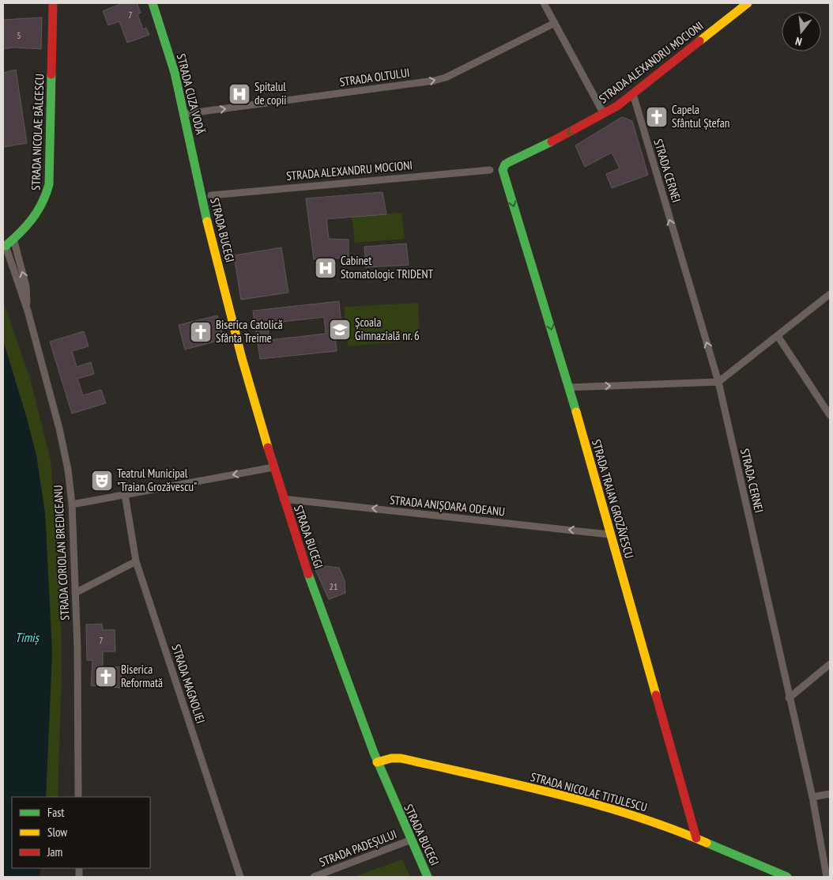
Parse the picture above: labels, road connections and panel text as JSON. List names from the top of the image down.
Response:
{
  "streets": {
    "main road": [
      "STRADA ALEXANDRU MOCIONI",
      "STRADA CUZA VODĂ",
      "STRADA NICOLAE BĂLCESCU",
      "STRADA BUCEGI",
      "STRADA TRAIAN GROZĂVESCU",
      "STRADA NICOLAE TITULESCU"
    ],
    "street": [
      "STRADA OLTULUI",
      "STRADA CERNEI",
      "STRADA ANIȘOARA ODEANU",
      "STRADA CORIOLAN BREDICEANU",
      "STRADA MAGNOLIEI",
      "STRADA PADEȘULUI"
    ]
  },
  "crossings": [
    ["STRADA ALEXANDRU MOCIONI", "STRADA CERNEI"],
    ["STRADA ALEXANDRU MOCIONI", "STRADA TRAIAN GROZĂVESCU"],
    ["STRADA OLTULUI", "STRADA CUZA VODĂ"],
    ["STRADA CUZA VODĂ", "STRADA BUCEGI"],
    ["STRADA NICOLAE BĂLCESCU", "STRADA CORIOLAN BREDICEANU"],
    ["STRADA BUCEGI", "STRADA ANIȘOARA ODEANU"],
    ["STRADA BUCEGI", "STRADA NICOLAE TITULESCU"],
    ["STRADA BUCEGI", "STRADA PADEȘULUI"],
    ["STRADA TRAIAN GROZĂVESCU", "STRADA ANIȘOARA ODEANU"],
    ["STRADA TRAIAN GROZĂVESCU", "STRADA NICOLAE TITULESCU"]
  ],
  "one_way": ["STRADA OLTULUI", "STRADA CERNEI", "STRADA ANIȘOARA ODEANU"],
  "water": ["Timiș"],
  "places": {
    "hospital": ["Spitalul de copii", "Cabinet Stomatologic TRIDENT"],
    "church": ["Capela Sfântul Ștefan", "Biserica Catolică Sfânta Treime", "Biserica Reformată"],
    "school or university": ["Școala Gimnazială nr. 6"],
    "theatre": ["Teatrul Municipal \"Traian Grozăvescu\""]
  },
  "house_numbers": [
    "7",
    "5",
    "21",
    "7"
  ],
  "legend": ["Fast", "Slow", "Jam"],
  "north": "bottom"
}
